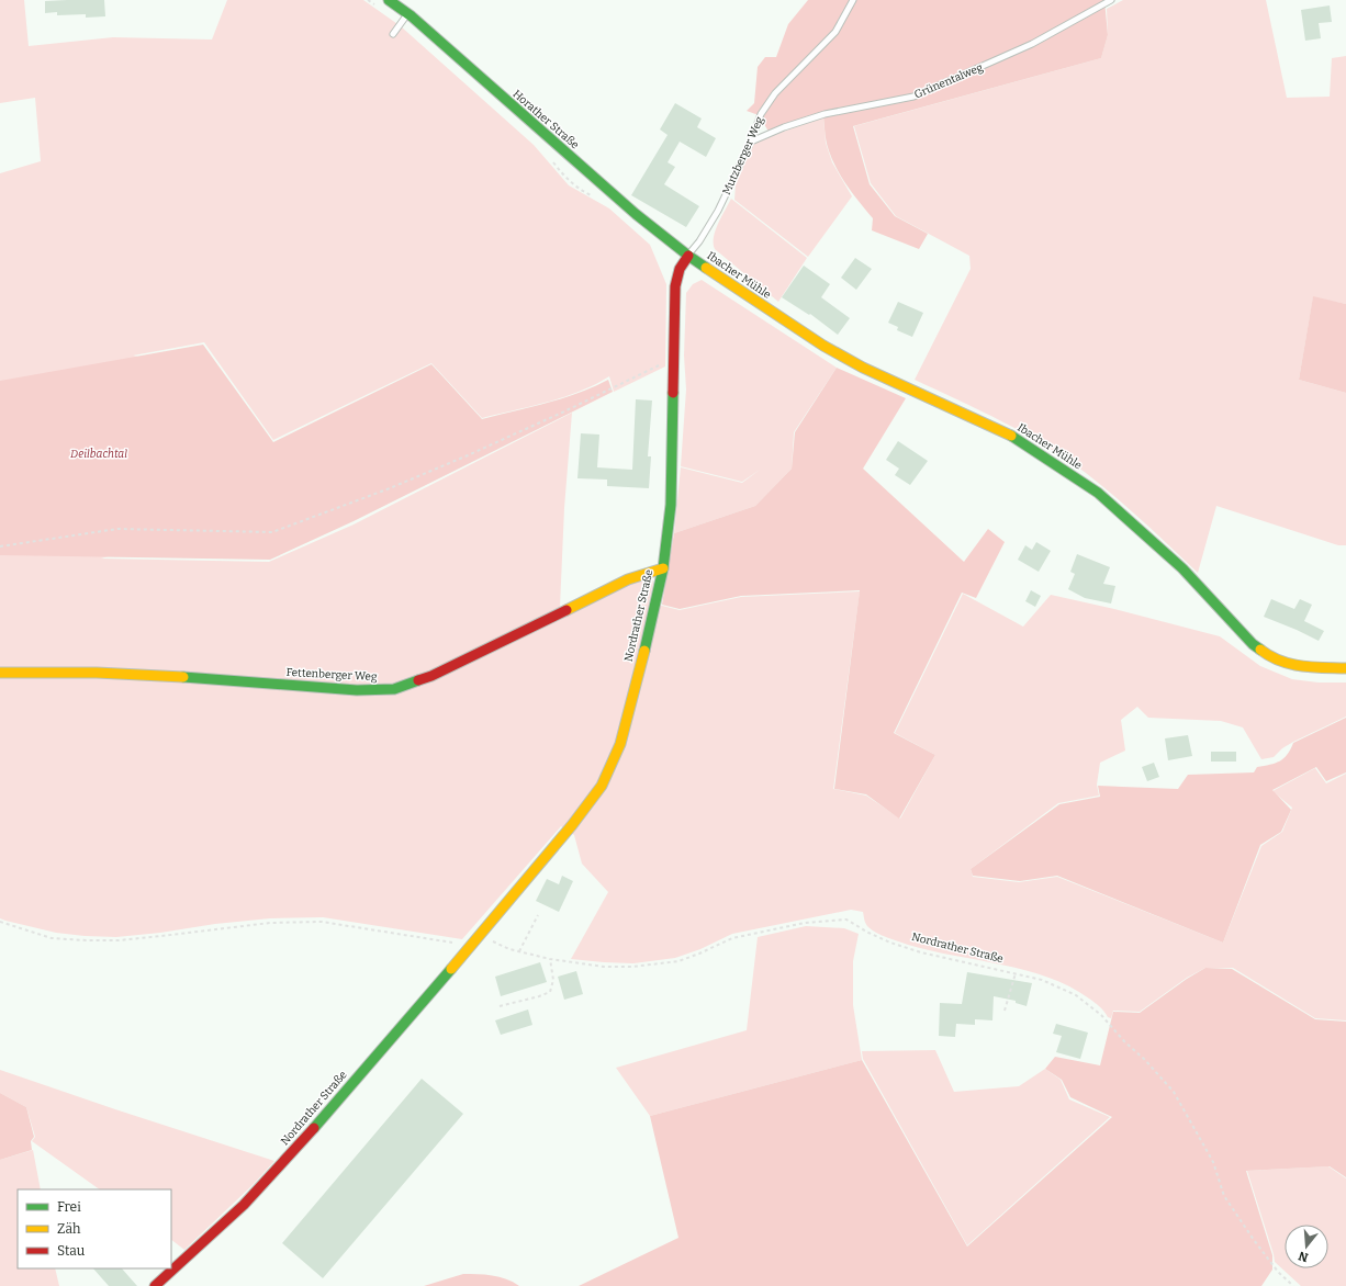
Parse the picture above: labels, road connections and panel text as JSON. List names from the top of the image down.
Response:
{
  "streets": {
    "main road": [
      "Horather Straße",
      "Ibacher Mühle",
      "Nordrather Straße",
      "Fettenberger Weg"
    ],
    "lane": ["Grünentalweg", "Mutzberger Weg"]
  },
  "crossings": [
    ["Grünentalweg", "Mutzberger Weg"],
    ["Horather Straße", "Mutzberger Weg"],
    ["Horather Straße", "Ibacher Mühle"],
    ["Horather Straße", "Nordrather Straße"],
    ["Mutzberger Weg", "Ibacher Mühle"],
    ["Mutzberger Weg", "Nordrather Straße"],
    ["Ibacher Mühle", "Nordrather Straße"],
    ["Nordrather Straße", "Fettenberger Weg"]
  ],
  "parks": ["Deilbachtal"],
  "legend": ["Frei", "Zäh", "Stau"],
  "north": "bottom"
}
